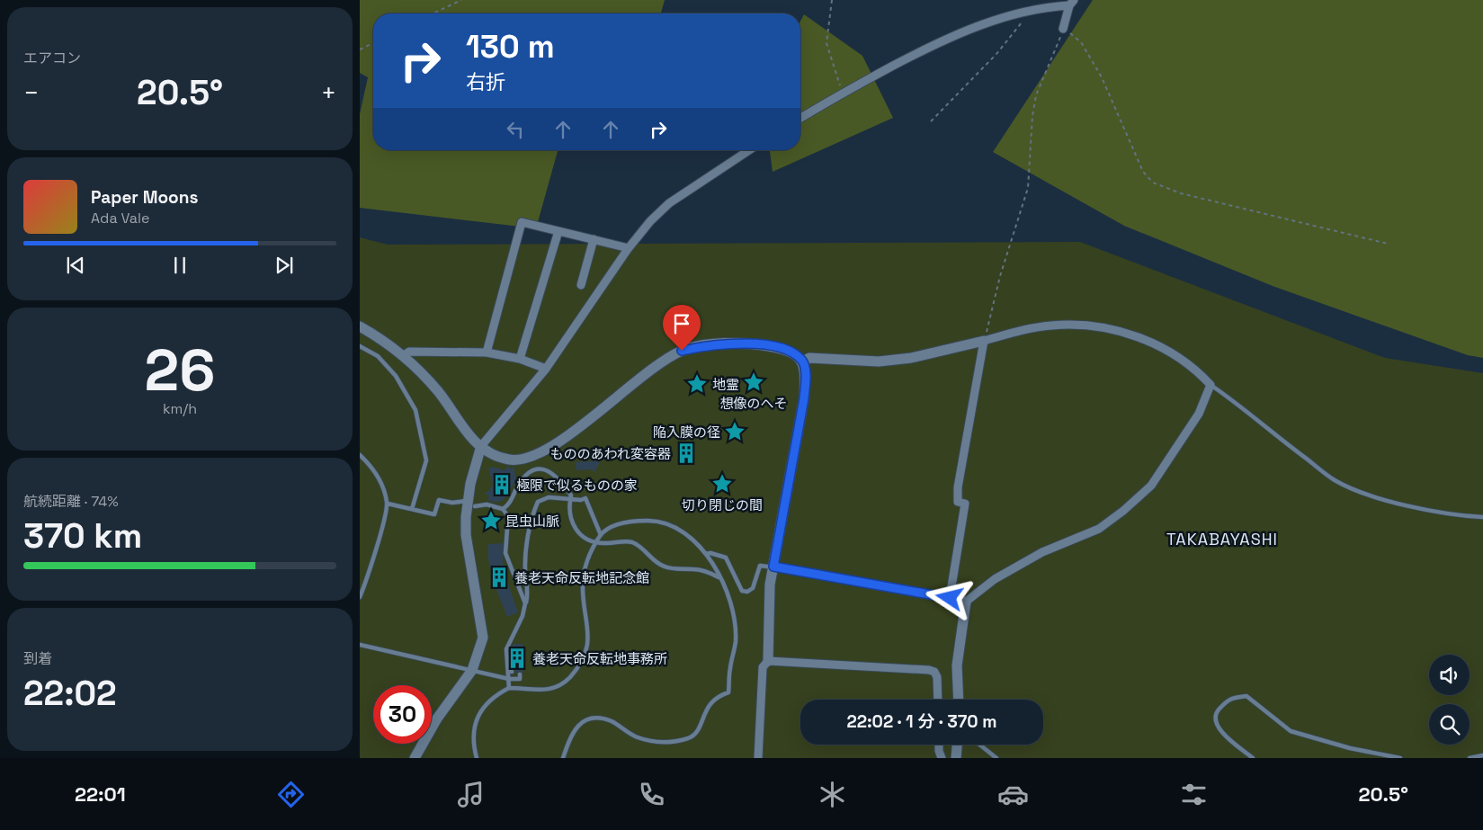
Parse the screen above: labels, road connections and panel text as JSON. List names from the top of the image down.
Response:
{
  "districts": ["TAKABAYASHI"],
  "places": {
    "place": [
      "想像のへそ",
      "地霊",
      "陥入膜の径",
      "切り閉じの間",
      "昆虫山脈"
    ],
    "building": [
      "もののあわれ変容器",
      "極限で似るものの家",
      "養老天命反転地記念館",
      "養老天命反転地事務所"
    ]
  },
  "page": {
    "tile": [
      "エアコン",
      ["26", "km/h"],
      ["航続距離 · 74%", "370 km"],
      ["到着", "22:02"]
    ],
    "turn": ["130 m", "右折"],
    "heat": ["−", "20.5°", "+"],
    "song": ["Paper Moons", "Ada Vale"],
    "limit": "30",
    "trip": "22:02 · 1 分 · 370 m",
    "tabs": ["22:01", "20.5°"]
  }
}
